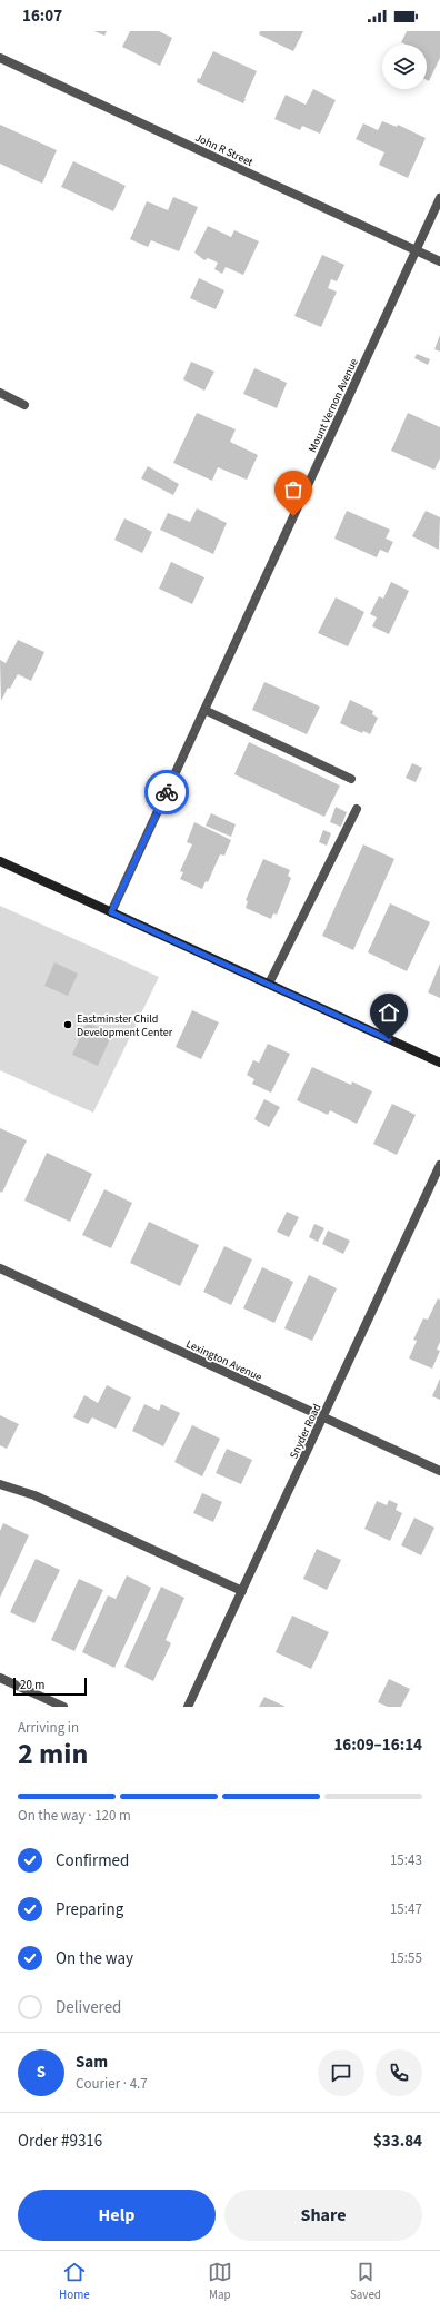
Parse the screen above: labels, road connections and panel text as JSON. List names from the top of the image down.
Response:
{
  "streets": {
    "street": [
      "John R Street",
      "Mount Vernon Avenue",
      "Lexington Avenue",
      "Snyder Road"
    ]
  },
  "crossings": [
    ["John R Street", "Mount Vernon Avenue"],
    ["Lexington Avenue", "Snyder Road"]
  ],
  "places": ["Eastminster Child Development Center"],
  "scale_bar": "20 m",
  "page": {
    "status": "16:07",
    "scale": "20 m",
    "heading": ["2 min", "Arriving in", "16:09–16:14"],
    "panel": [
      "Sam",
      "Courier · 4.7",
      "Order #9316",
      "$33.84"
    ],
    "bar": "On the way · 120 m",
    "list": [
      ["Confirmed", "15:43"],
      ["Preparing", "15:47"],
      ["On the way", "15:55"],
      "Delivered"
    ],
    "round": "S",
    "buttons": ["Help", "Share"],
    "tabs": ["Home", "Map", "Saved"]
  }
}
